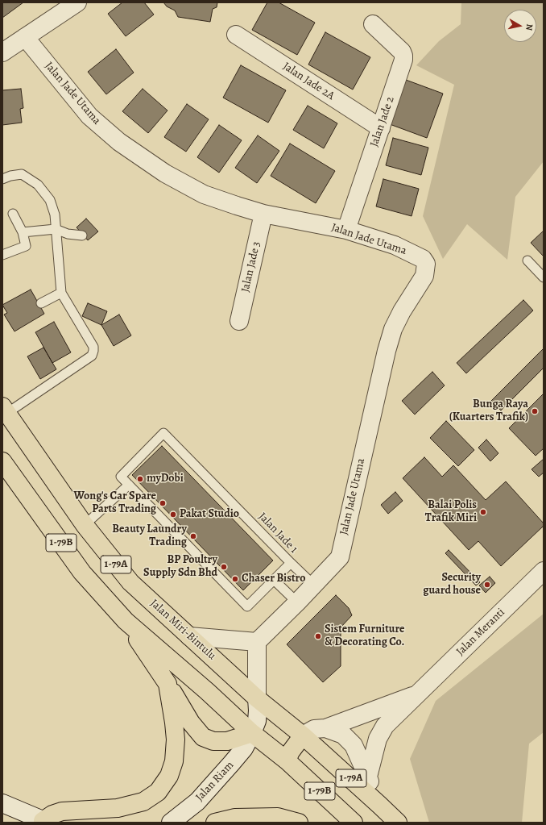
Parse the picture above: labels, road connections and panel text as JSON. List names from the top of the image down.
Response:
{
  "streets": {
    "highway": ["1-79B", "1-79A", "Jalan Miri-Bintulu"],
    "street": [
      "Jalan Jade 2A",
      "Jalan Jade Utama",
      "Jalan Jade 2",
      "Jalan Jade 3",
      "Jalan Meranti",
      "Jalan Riam"
    ],
    "lane": ["Jalan Jade 1"]
  },
  "crossings": [
    ["Jalan Jade 2A", "Jalan Jade 2"],
    ["Jalan Jade Utama", "Jalan Jade 2"],
    ["Jalan Jade Utama", "Jalan Jade 3"],
    ["1-79B", "Jalan Riam"],
    ["Jalan Miri-Bintulu", "Jalan Meranti"],
    ["Jalan Miri-Bintulu", "Jalan Riam"]
  ],
  "places": [
    "Bunga Raya (Kuarters Trafik)",
    "myDobi",
    "Wong's Car Spare Parts Trading",
    "Balai Polis Trafik Miri",
    "Pakat Studio",
    "Beauty Laundry Trading",
    "BP Poultry Supply Sdn Bhd",
    "Chaser Bistro",
    "Security guard house",
    "Sistem Furniture & Decorating Co."
  ],
  "north": "right"
}
